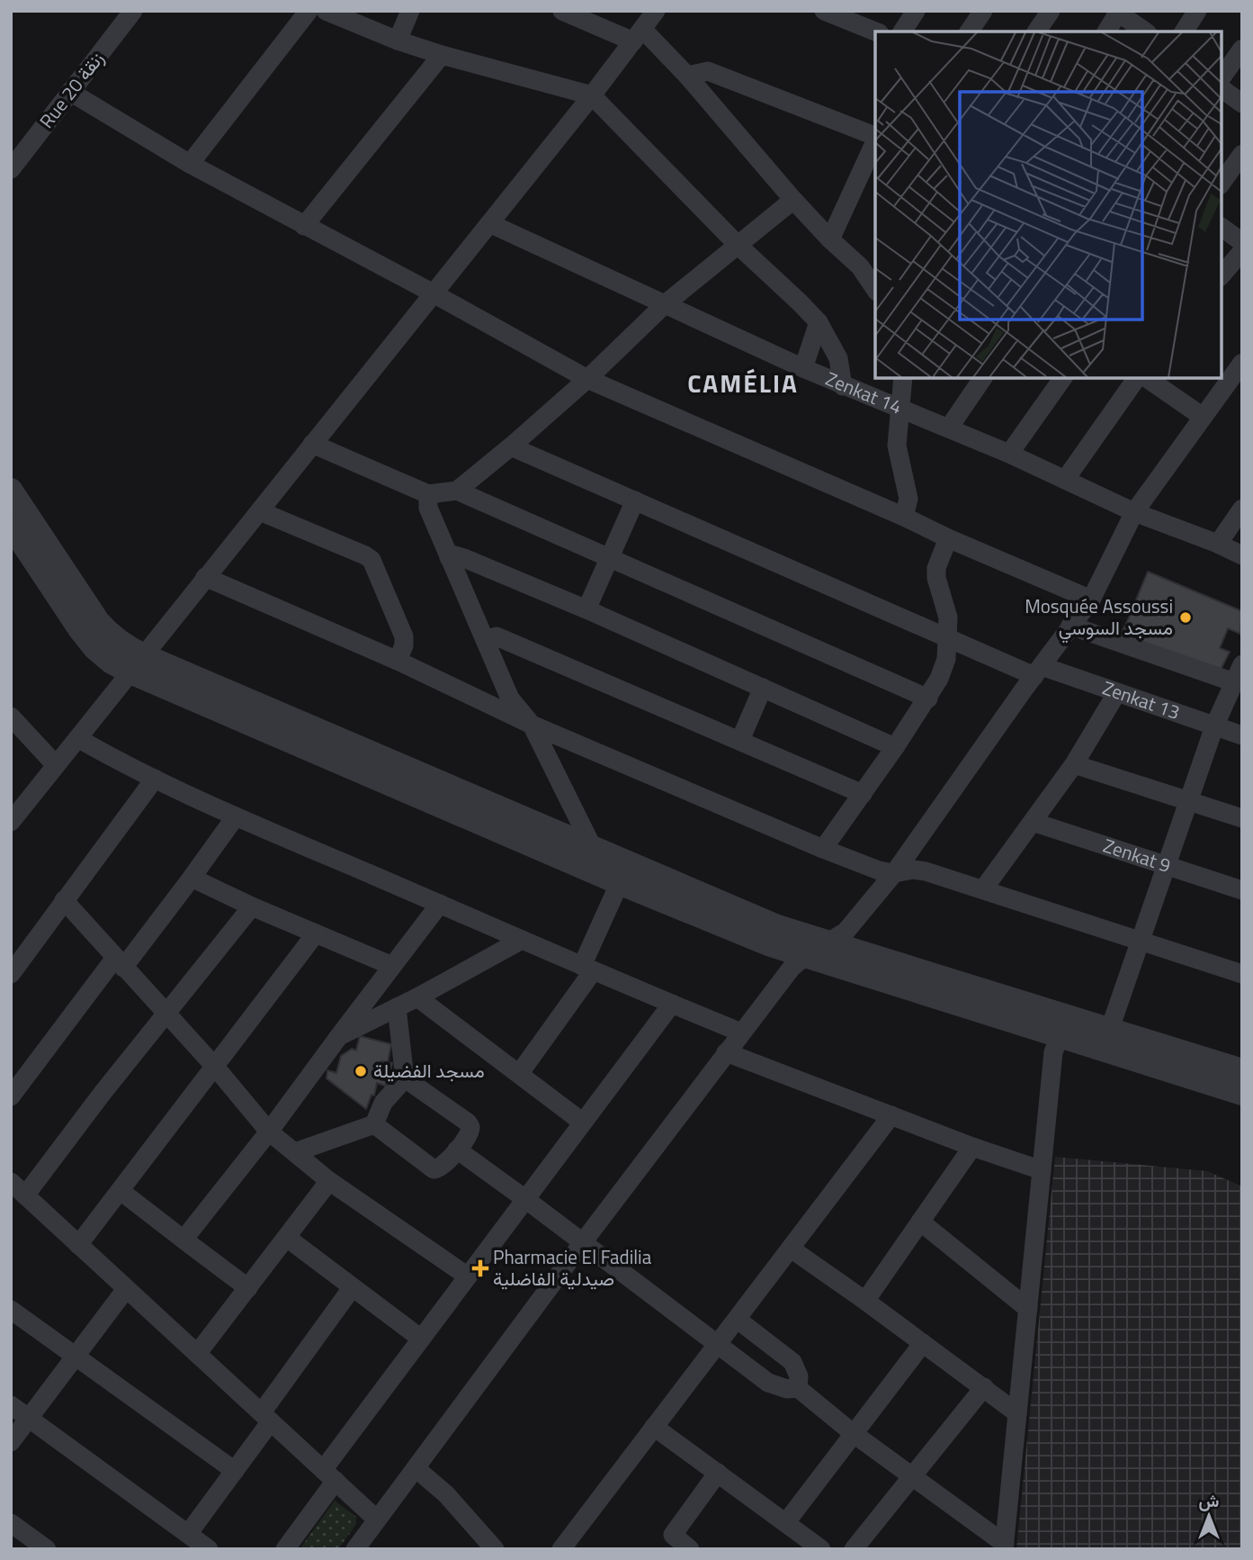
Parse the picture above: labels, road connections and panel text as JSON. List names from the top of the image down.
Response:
{
  "streets": {
    "street": [
      "Rue 20 زنقة",
      "Zenkat 14",
      "Zenkat 13",
      "Zenkat 9"
    ]
  },
  "districts": ["CAMÉLIA"],
  "places": {
    "other": ["Mosquée Assoussi مسجد السوسي", "مسجد الفضيلة"],
    "health": ["Pharmacie El Fadilia صيدلية الفاضلية"]
  },
  "north": "top"
}
